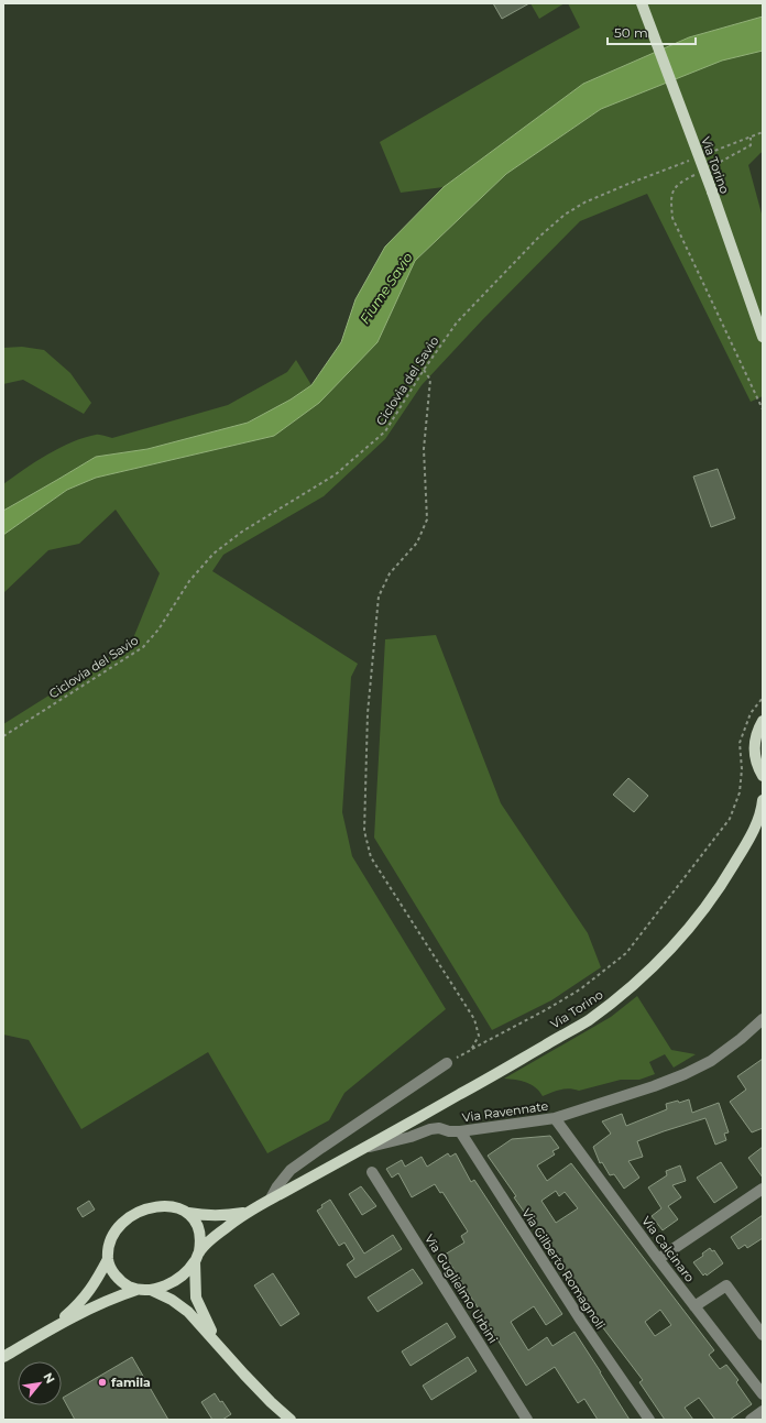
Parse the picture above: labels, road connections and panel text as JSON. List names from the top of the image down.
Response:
{
  "streets": {
    "main road": ["Via Torino", "Via Ravennate"],
    "street": ["Via Calcinaro", "Via Gilberto Romagnoli", "Via Guglielmo Urbini"],
    "path": ["Ciclovia del Savio"]
  },
  "crossings": [
    ["Via Torino", "Via Ravennate"],
    ["Via Ravennate", "Via Calcinaro"],
    ["Via Ravennate", "Via Gilberto Romagnoli"]
  ],
  "water": ["Fiume Savio"],
  "places": ["famila"],
  "scale_bar": "50 m",
  "north": "top right"
}
